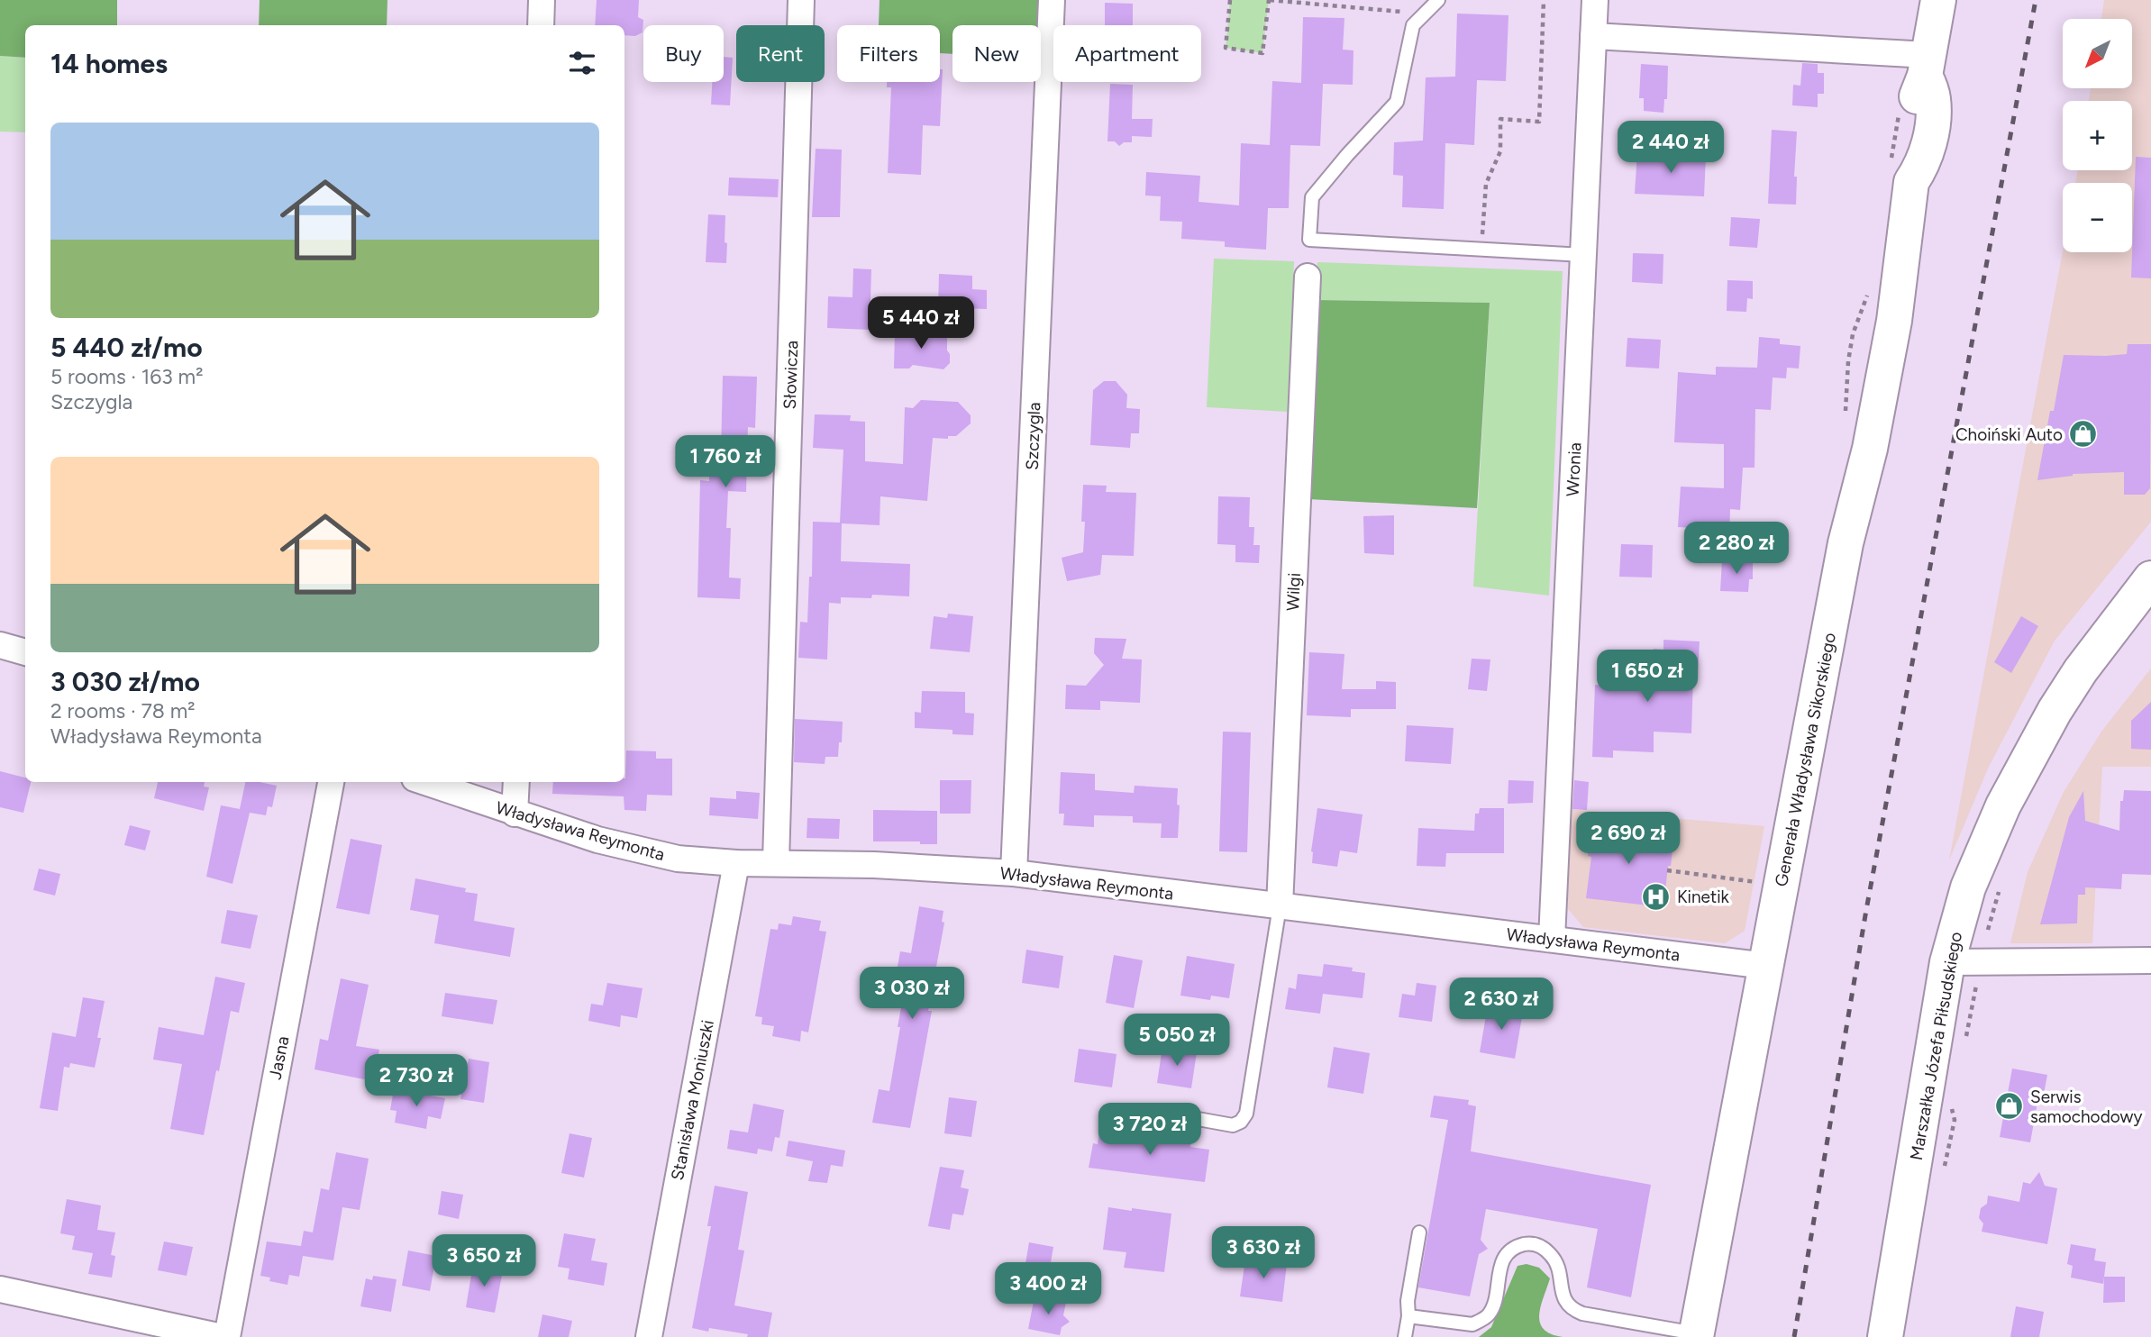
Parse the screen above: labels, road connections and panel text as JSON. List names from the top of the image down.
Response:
{
  "streets": {
    "main road": ["Generała Władysława Sikorskiego", "Marszałka Józefa Piłsudskiego"],
    "street": [
      "Słowicza",
      "Szczygla",
      "Wronia",
      "Wilgi",
      "Władysława Reymonta",
      "Jasna",
      "Stanisława Moniuszki"
    ]
  },
  "crossings": [
    ["Słowicza", "Władysława Reymonta"],
    ["Szczygla", "Władysława Reymonta"],
    ["Wronia", "Władysława Reymonta"],
    ["Wilgi", "Władysława Reymonta"],
    ["Generała Władysława Sikorskiego", "Władysława Reymonta"],
    ["Władysława Reymonta", "Stanisława Moniuszki"]
  ],
  "places": {
    "shop": ["Choiński Auto", "Serwis samochodowy"],
    "hospital": ["Kinetik"]
  },
  "north": "bottom left",
  "page": {
    "map_buttons": ["+", "−"],
    "chip": [
      "Buy",
      "Rent",
      "Filters",
      "New",
      "Apartment"
    ],
    "heading": "14 homes",
    "list": [
      {
        "name": "5 440 zł/mo",
        "note": "5 rooms · 163 m² · Szczygla"
      },
      {
        "name": "3 030 zł/mo",
        "note": "2 rooms · 78 m² · Władysława Reymonta"
      }
    ],
    "price": [
      "2 440 zł",
      "5 440 zł",
      "1 760 zł",
      "2 280 zł",
      "1 650 zł",
      "2 690 zł",
      "3 030 zł",
      "2 630 zł",
      "5 050 zł",
      "2 730 zł",
      "3 720 zł",
      "3 630 zł",
      "3 650 zł",
      "3 400 zł"
    ]
  }
}
